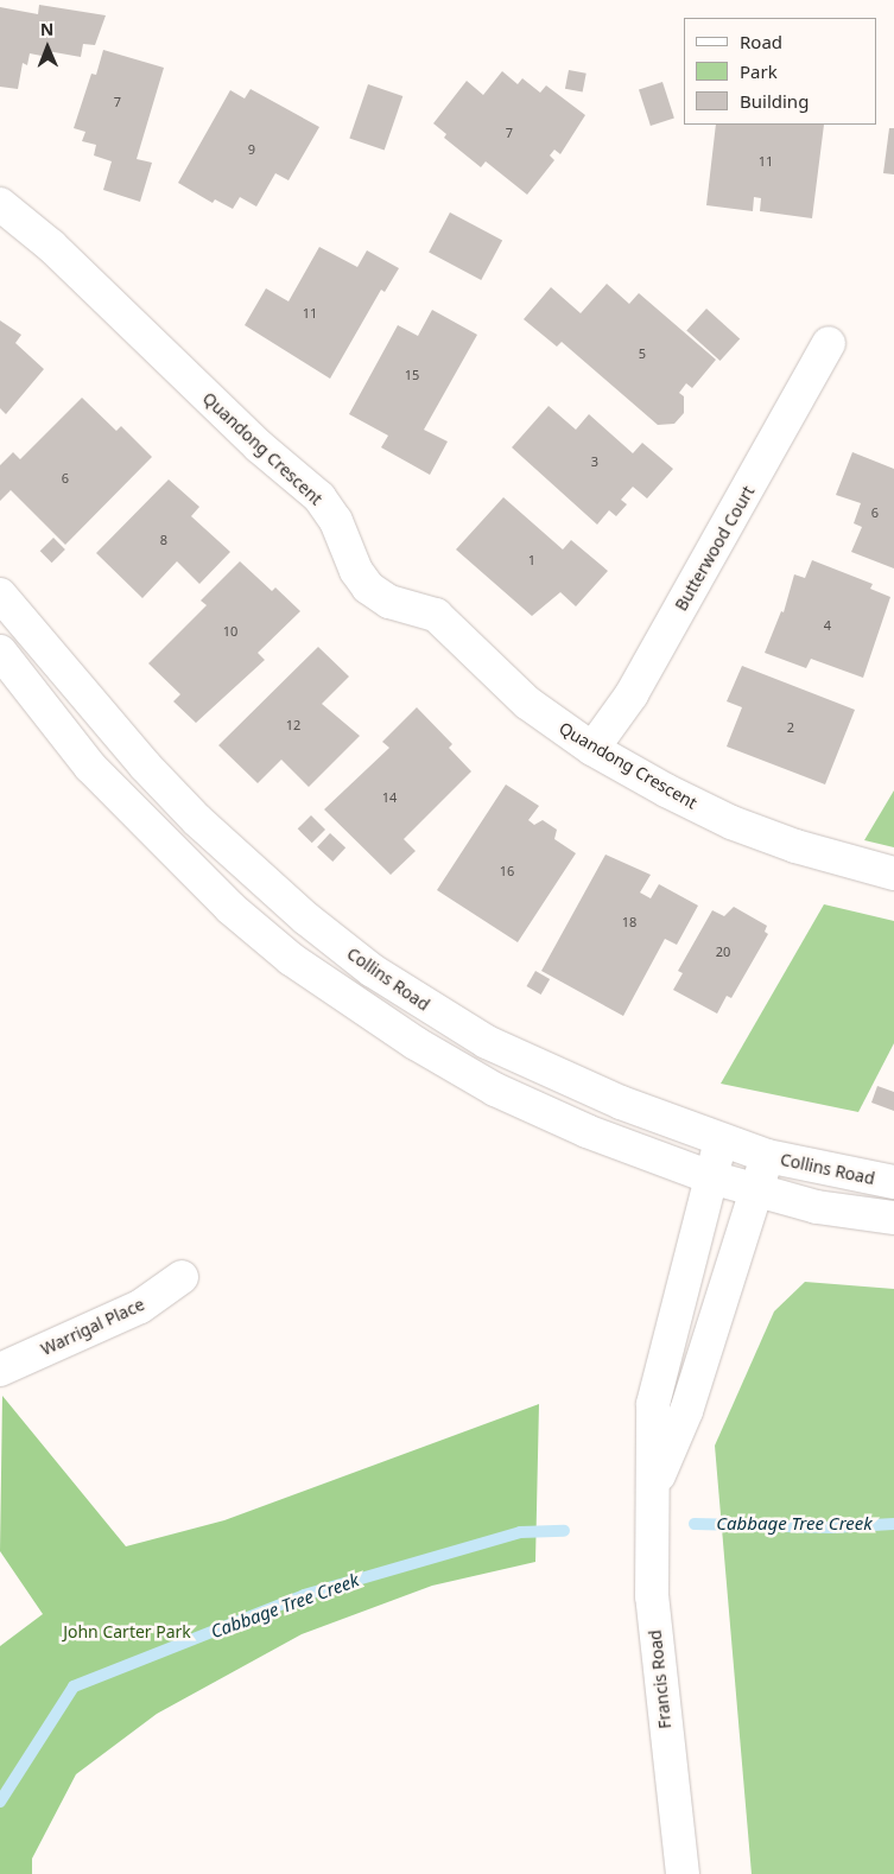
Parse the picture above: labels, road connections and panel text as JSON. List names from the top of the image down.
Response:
{
  "streets": {
    "street": [
      "Quandong Crescent",
      "Butterwood Court",
      "Collins Road",
      "Warrigal Place",
      "Francis Road"
    ]
  },
  "crossings": [
    ["Quandong Crescent", "Butterwood Court"],
    ["Collins Road", "Francis Road"]
  ],
  "water": ["Cabbage Tree Creek"],
  "parks": ["John Carter Park"],
  "house_numbers": [
    "7",
    "7",
    "9",
    "11",
    "11",
    "5",
    "15",
    "3",
    "6",
    "6",
    "8",
    "1",
    "4",
    "10",
    "12",
    "2",
    "14",
    "16",
    "18",
    "20"
  ],
  "legend": ["Road", "Park", "Building"],
  "north": "top"
}
